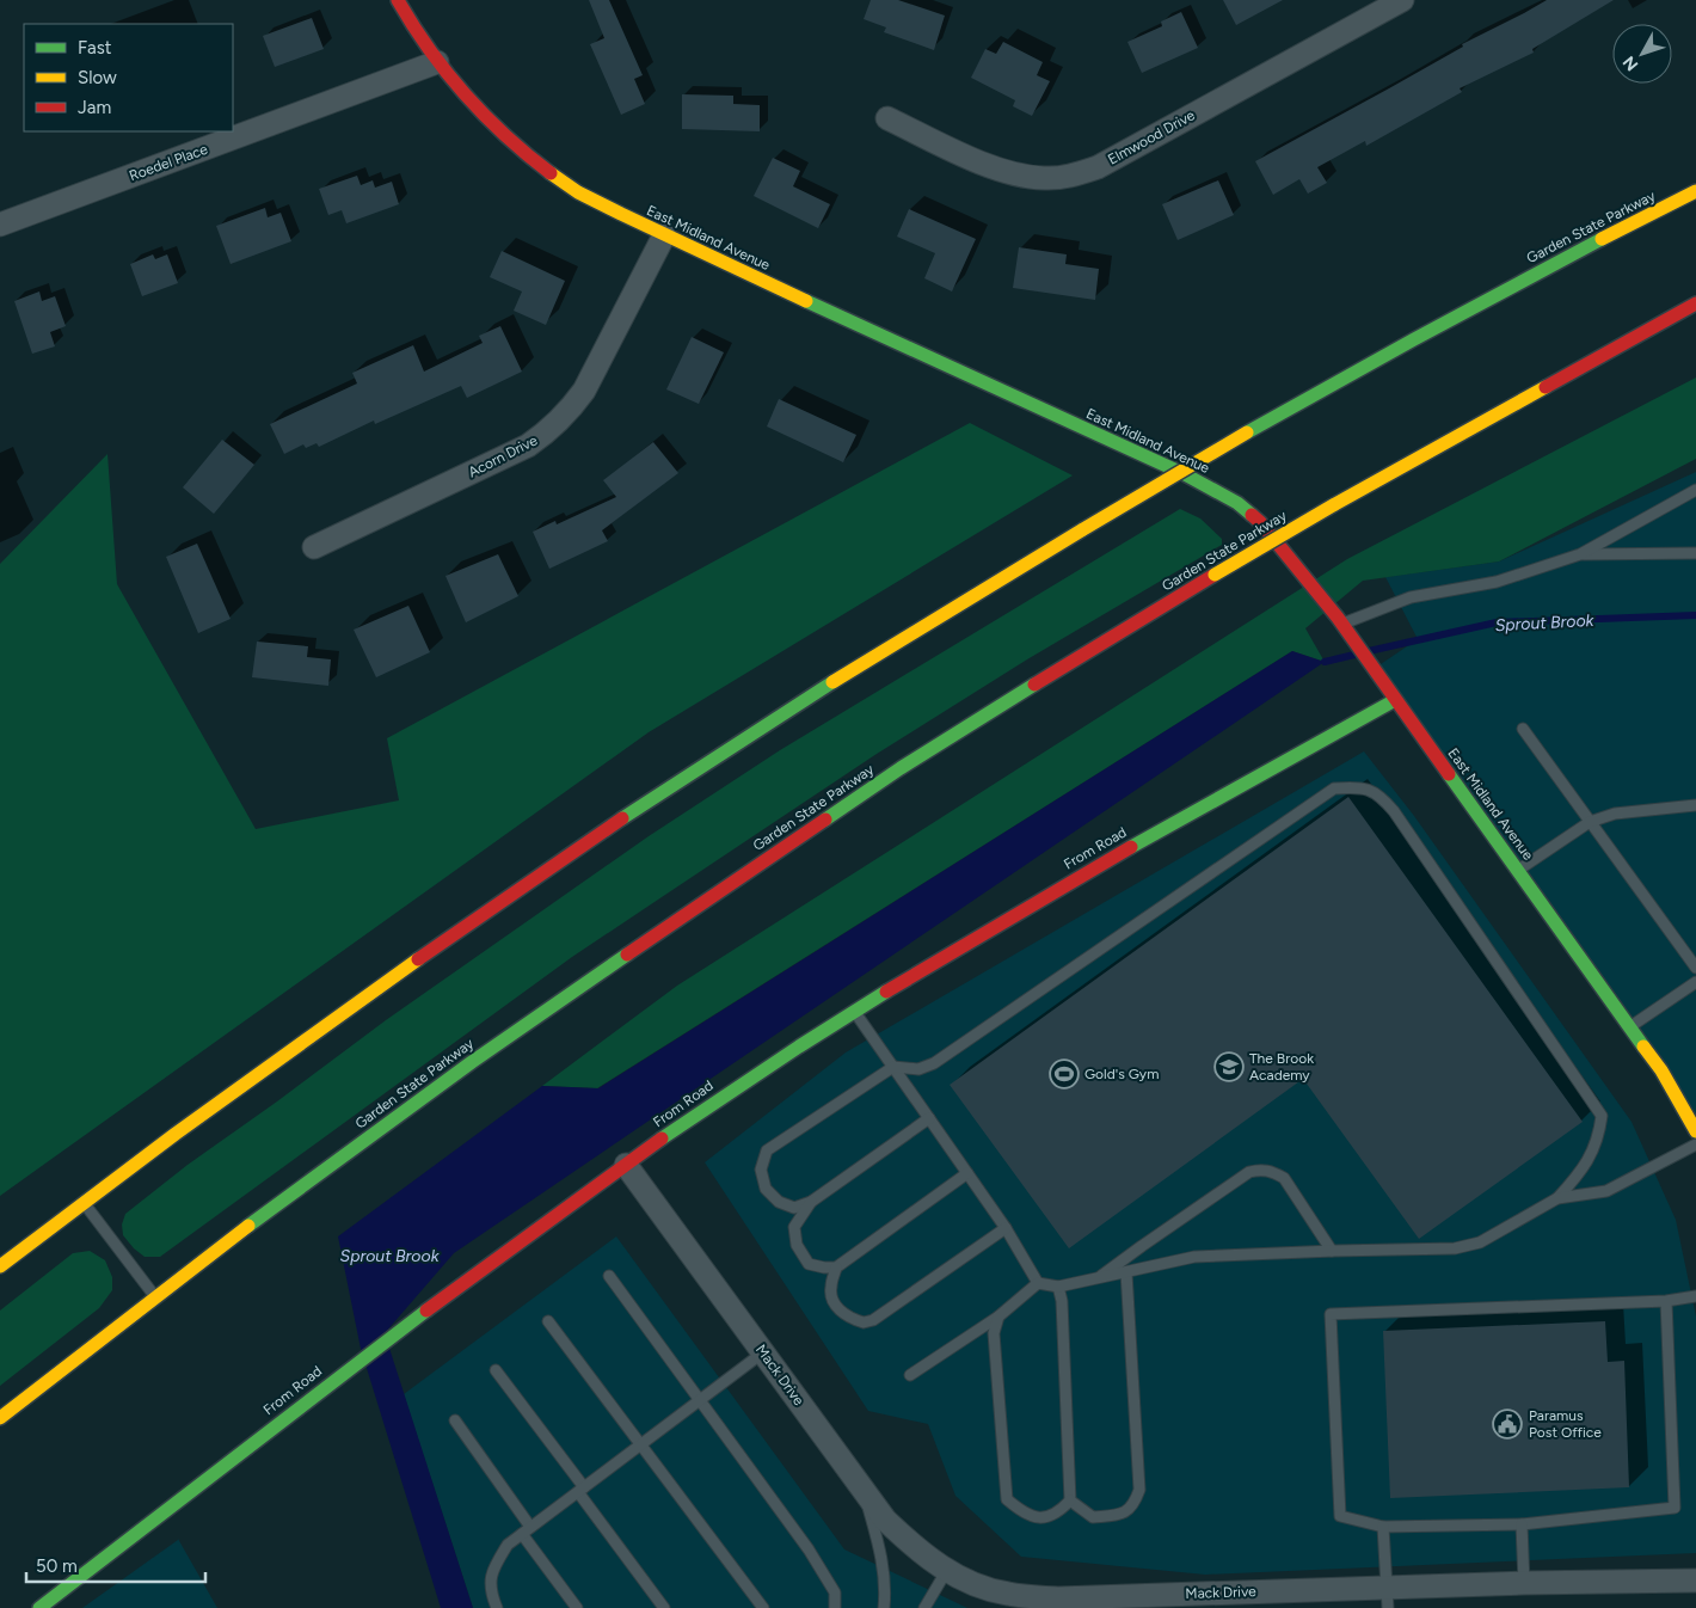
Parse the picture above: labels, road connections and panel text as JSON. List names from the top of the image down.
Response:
{
  "streets": {
    "main road": ["Garden State Parkway", "East Midland Avenue", "From Road"],
    "street": [
      "Elmwood Drive",
      "Roedel Place",
      "Acorn Drive",
      "Mack Drive"
    ]
  },
  "crossings": [
    ["Roedel Place", "East Midland Avenue"],
    ["East Midland Avenue", "Acorn Drive"],
    ["East Midland Avenue", "From Road"],
    ["From Road", "Mack Drive"]
  ],
  "water": ["Sprout Brook"],
  "places": {
    "school or university": ["The Brook Academy"],
    "sports": ["Gold's Gym"],
    "public building": ["Paramus Post Office"]
  },
  "legend": ["Fast", "Slow", "Jam"],
  "scale_bar": "50 m",
  "north": "bottom left"
}
